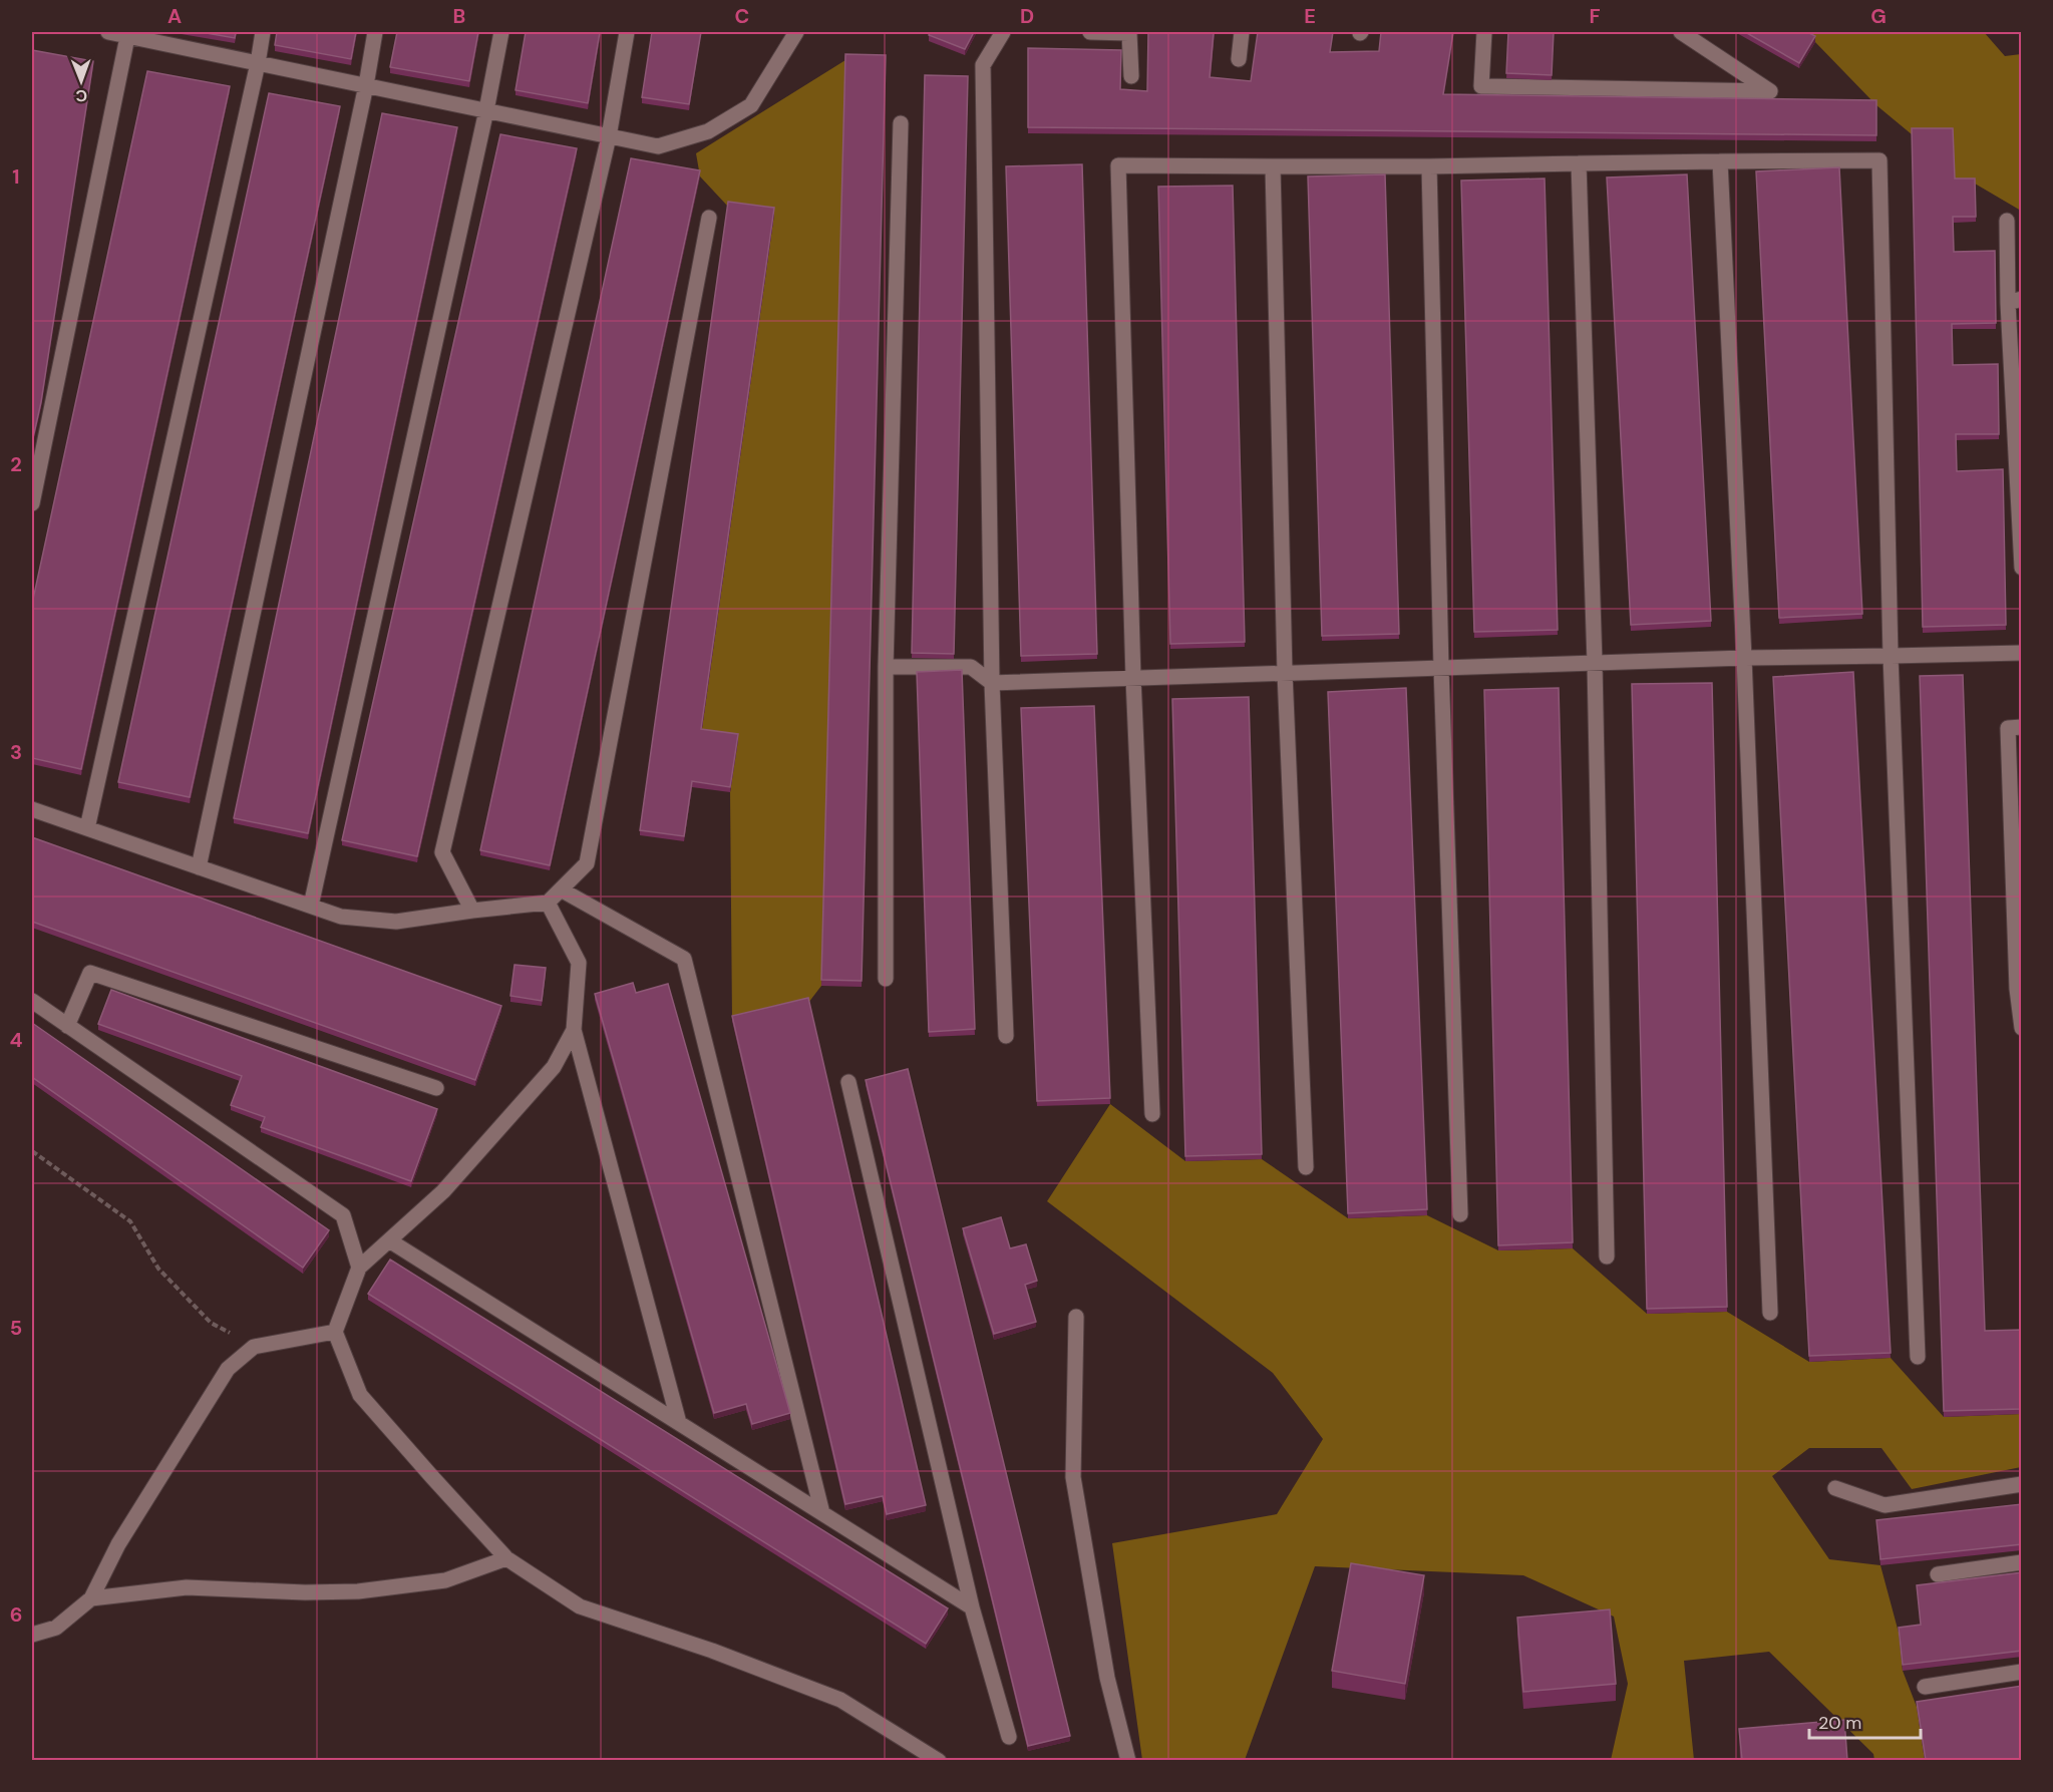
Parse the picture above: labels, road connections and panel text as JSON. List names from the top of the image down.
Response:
{
  "scale_bar": "20 m",
  "north": "bottom",
  "grid": {
    "columns": [
      "A",
      "B",
      "C",
      "D",
      "E",
      "F",
      "G"
    ],
    "rows": [
      "1",
      "2",
      "3",
      "4",
      "5",
      "6"
    ]
  }
}
